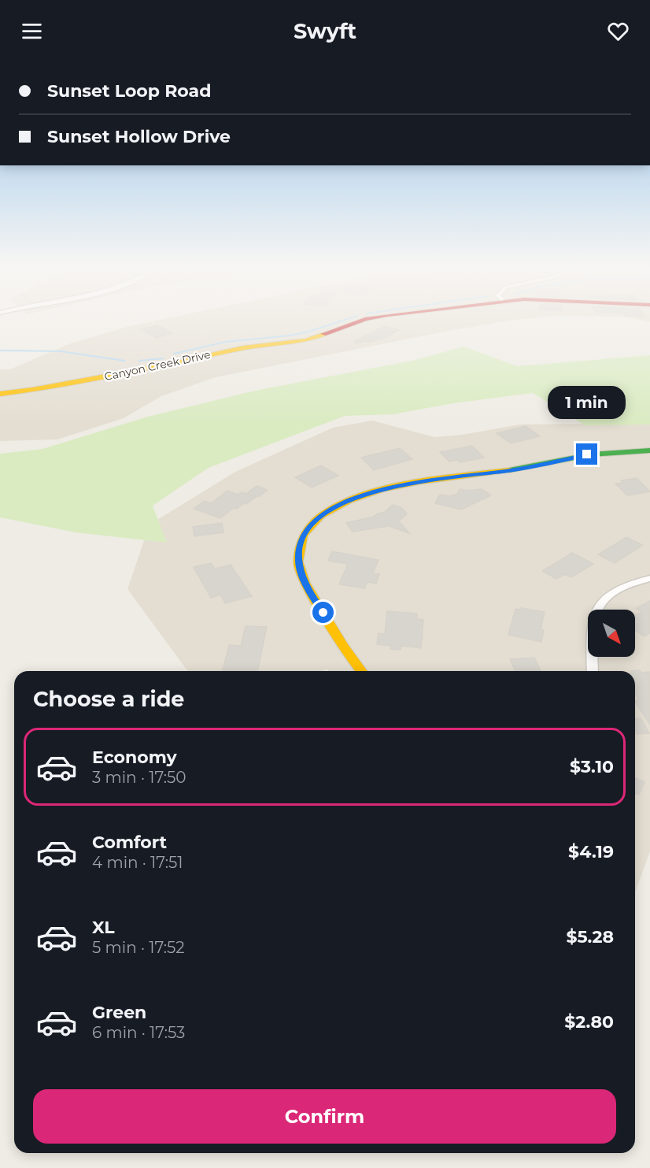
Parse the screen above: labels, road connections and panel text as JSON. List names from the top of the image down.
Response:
{
  "streets": {
    "street": ["Canyon Creek Drive"]
  },
  "north": "bottom right",
  "page": {
    "header": "Swyft",
    "banner": ["Sunset Loop Road", "Sunset Hollow Drive"],
    "bubble": "1 min",
    "heading": "Choose a ride",
    "list": [
      {
        "name": "Economy",
        "note": "3 min · 17:50",
        "value": "$3.10"
      },
      {
        "name": "Comfort",
        "note": "4 min · 17:51",
        "value": "$4.19"
      },
      {
        "name": "XL",
        "note": "5 min · 17:52",
        "value": "$5.28"
      },
      {
        "name": "Green",
        "note": "6 min · 17:53",
        "value": "$2.80"
      }
    ],
    "buttons": "Confirm"
  }
}
